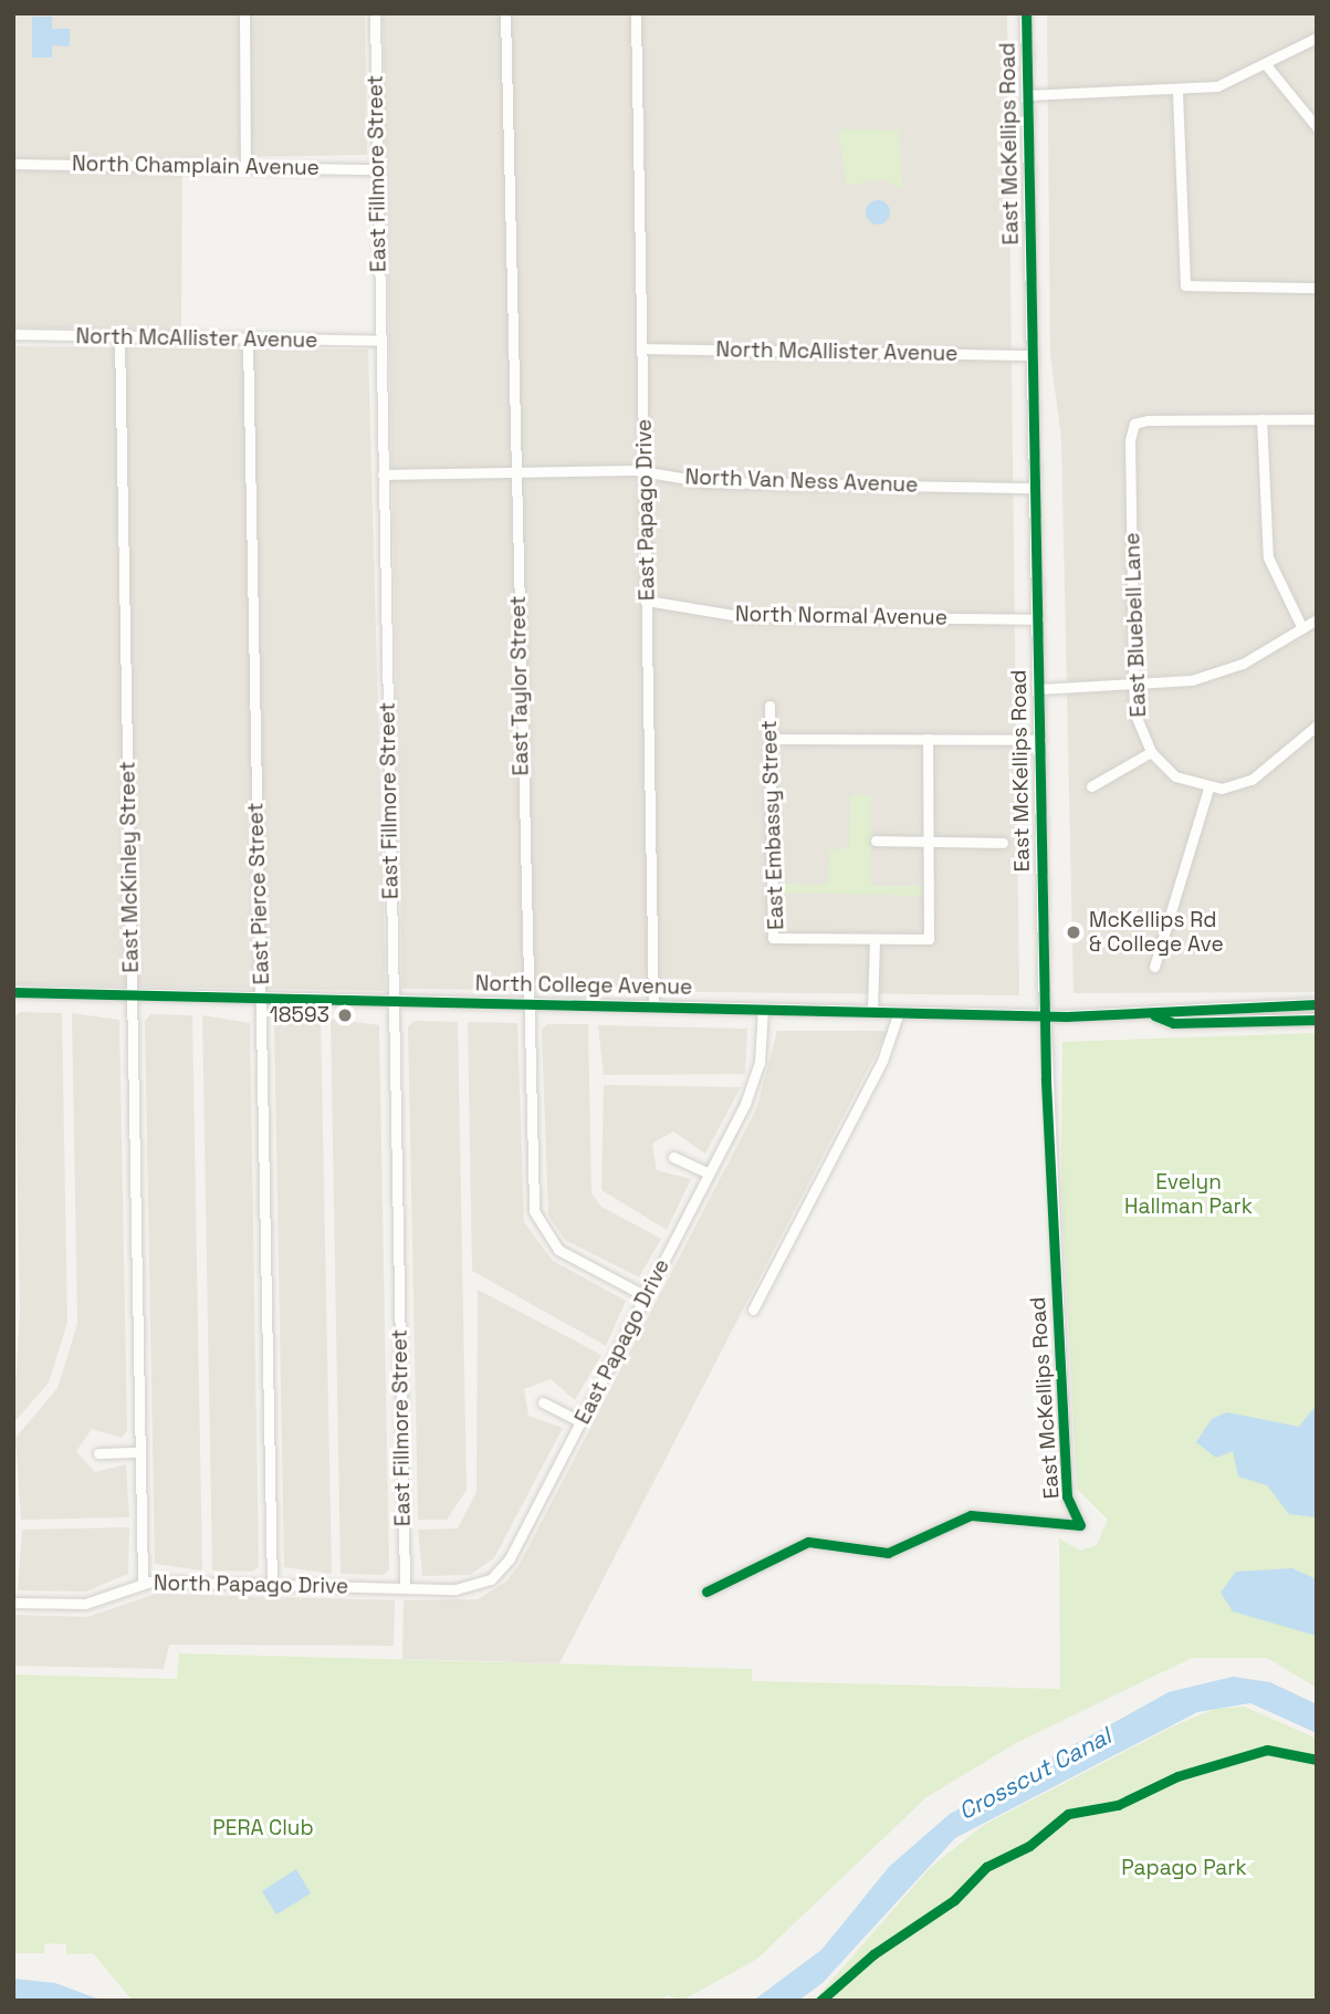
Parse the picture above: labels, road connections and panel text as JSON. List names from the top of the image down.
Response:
{
  "streets": {
    "street": [
      "East McKellips Road",
      "North Champlain Avenue",
      "East Fillmore Street",
      "North McAllister Avenue",
      "North Van Ness Avenue",
      "East Papago Drive",
      "North Normal Avenue",
      "East Bluebell Lane",
      "East Taylor Street",
      "East Embassy Street",
      "East McKinley Street",
      "East Pierce Street",
      "North College Avenue",
      "North Papago Drive"
    ]
  },
  "crossings": [
    ["East McKellips Road", "North McAllister Avenue"],
    ["East McKellips Road", "North Van Ness Avenue"],
    ["East McKellips Road", "North Normal Avenue"],
    ["East McKellips Road", "North College Avenue"],
    ["North Champlain Avenue", "East Fillmore Street"],
    ["East Fillmore Street", "North McAllister Avenue"],
    ["East Fillmore Street", "North Van Ness Avenue"],
    ["East Fillmore Street", "East Papago Drive"],
    ["East Fillmore Street", "North College Avenue"],
    ["East Fillmore Street", "North Papago Drive"],
    ["North McAllister Avenue", "East Papago Drive"],
    ["North McAllister Avenue", "East McKinley Street"],
    ["North McAllister Avenue", "East Pierce Street"],
    ["North Van Ness Avenue", "East Papago Drive"],
    ["North Van Ness Avenue", "East Taylor Street"],
    ["East Papago Drive", "North Normal Avenue"],
    ["East Papago Drive", "East Taylor Street"],
    ["East Papago Drive", "North College Avenue"],
    ["East Papago Drive", "North Papago Drive"],
    ["East Taylor Street", "North College Avenue"],
    ["East McKinley Street", "North College Avenue"],
    ["East McKinley Street", "North Papago Drive"],
    ["East Pierce Street", "North College Avenue"],
    ["East Pierce Street", "North Papago Drive"]
  ],
  "water": ["Crosscut Canal"],
  "parks": ["Evelyn Hallman Park", "PERA Club", "Papago Park"],
  "places": ["McKellips Rd & College Ave", "18593"]
}
